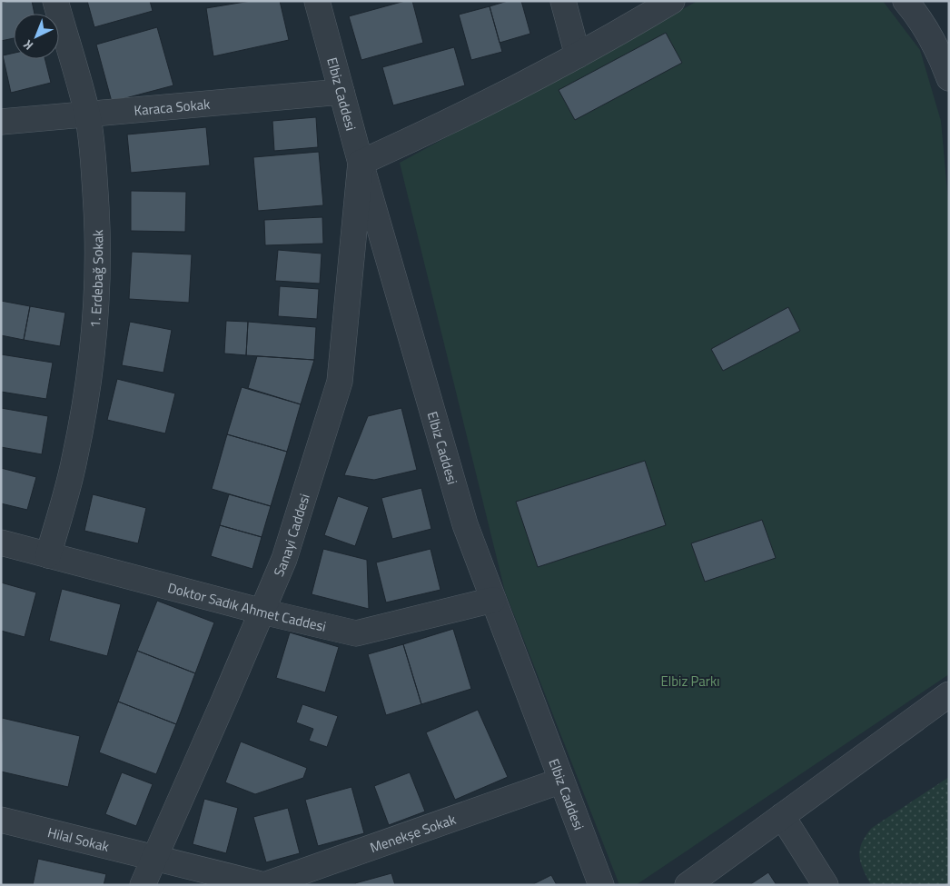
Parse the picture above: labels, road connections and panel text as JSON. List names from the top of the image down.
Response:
{
  "streets": {
    "street": [
      "Elbiz Caddesi",
      "Karaca Sokak",
      "1. Erdebağ Sokak",
      "Sanayi Caddesi",
      "Doktor Sadık Ahmet Caddesi",
      "Menekşe Sokak",
      "Hilal Sokak"
    ]
  },
  "crossings": [
    ["Elbiz Caddesi", "Karaca Sokak"],
    ["Elbiz Caddesi", "Sanayi Caddesi"],
    ["Elbiz Caddesi", "Doktor Sadık Ahmet Caddesi"],
    ["Elbiz Caddesi", "Menekşe Sokak"],
    ["Karaca Sokak", "1. Erdebağ Sokak"],
    ["1. Erdebağ Sokak", "Doktor Sadık Ahmet Caddesi"],
    ["Sanayi Caddesi", "Doktor Sadık Ahmet Caddesi"],
    ["Sanayi Caddesi", "Menekşe Sokak"],
    ["Sanayi Caddesi", "Hilal Sokak"],
    ["Menekşe Sokak", "Hilal Sokak"]
  ],
  "parks": ["Elbiz Parkı"],
  "north": "bottom left"
}
